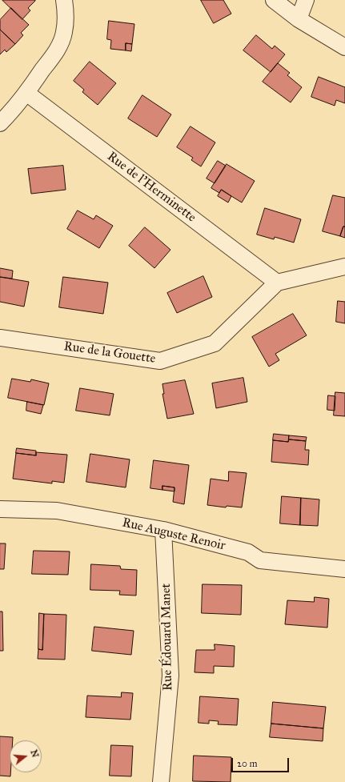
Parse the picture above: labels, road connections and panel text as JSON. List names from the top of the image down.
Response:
{
  "streets": {
    "street": [
      "Rue de l'Herminette",
      "Rue de la Gouette",
      "Rue Auguste Renoir",
      "Rue Édouard Manet"
    ]
  },
  "crossings": [
    ["Rue de l'Herminette", "Rue de la Gouette"],
    ["Rue Auguste Renoir", "Rue Édouard Manet"]
  ],
  "scale_bar": "20 m",
  "north": "right"
}
